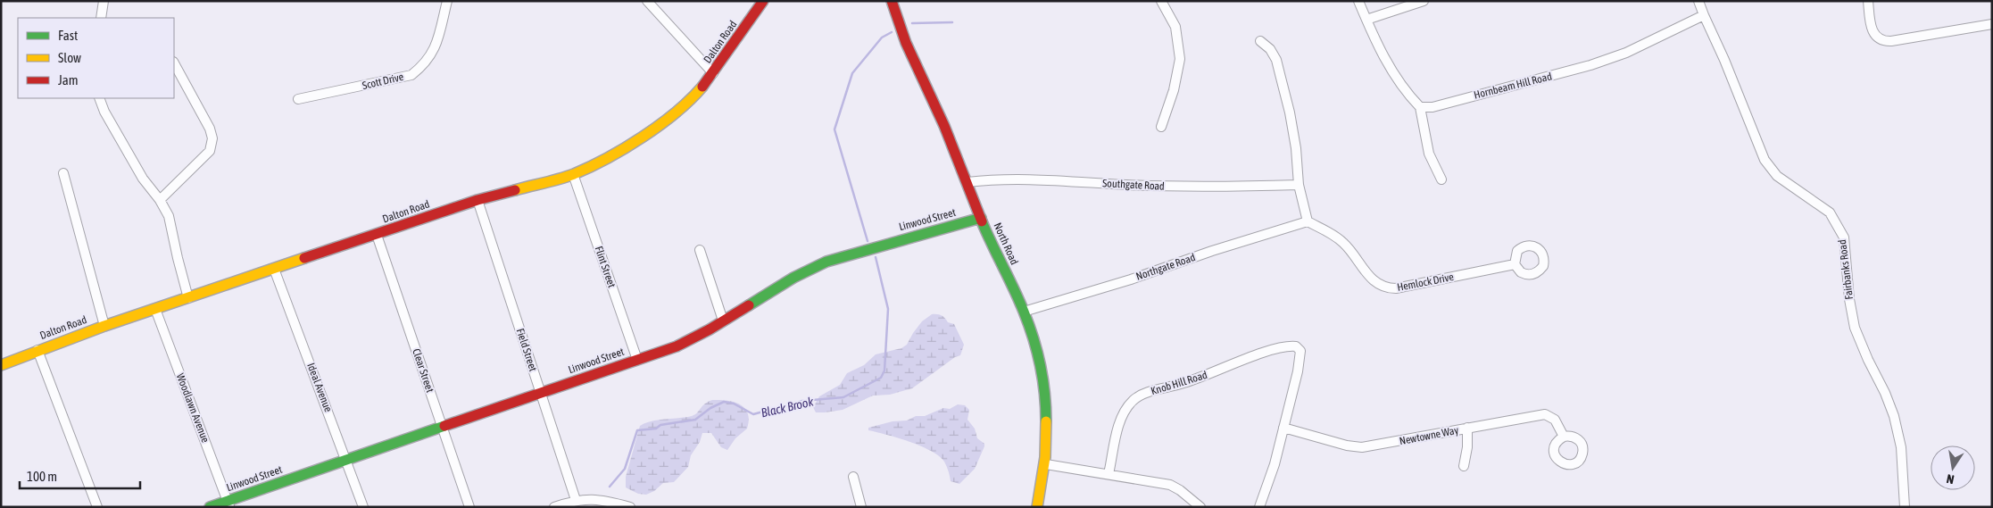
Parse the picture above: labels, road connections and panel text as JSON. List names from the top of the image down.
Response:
{
  "streets": {
    "street": [
      "Dalton Road",
      "Scott Drive",
      "Hornbeam Hill Road",
      "Southgate Road",
      "Linwood Street",
      "North Road",
      "Flint Street",
      "Northgate Road",
      "Fairbanks Road",
      "Hemlock Drive",
      "Field Street",
      "Clear Street",
      "Knob Hill Road",
      "Ideal Avenue",
      "Woodlawn Avenue",
      "Newtowne Way"
    ]
  },
  "crossings": [
    ["Dalton Road", "Flint Street"],
    ["Dalton Road", "Field Street"],
    ["Dalton Road", "Clear Street"],
    ["Dalton Road", "Ideal Avenue"],
    ["Dalton Road", "Woodlawn Avenue"],
    ["Hornbeam Hill Road", "Fairbanks Road"],
    ["Southgate Road", "North Road"],
    ["Linwood Street", "North Road"],
    ["Linwood Street", "Flint Street"],
    ["Linwood Street", "Field Street"],
    ["Linwood Street", "Clear Street"],
    ["Linwood Street", "Ideal Avenue"],
    ["Linwood Street", "Woodlawn Avenue"],
    ["North Road", "Northgate Road"],
    ["Northgate Road", "Hemlock Drive"],
    ["Knob Hill Road", "Newtowne Way"]
  ],
  "water": ["Black Brook"],
  "legend": ["Fast", "Slow", "Jam"],
  "scale_bar": "100 m",
  "north": "bottom"
}
